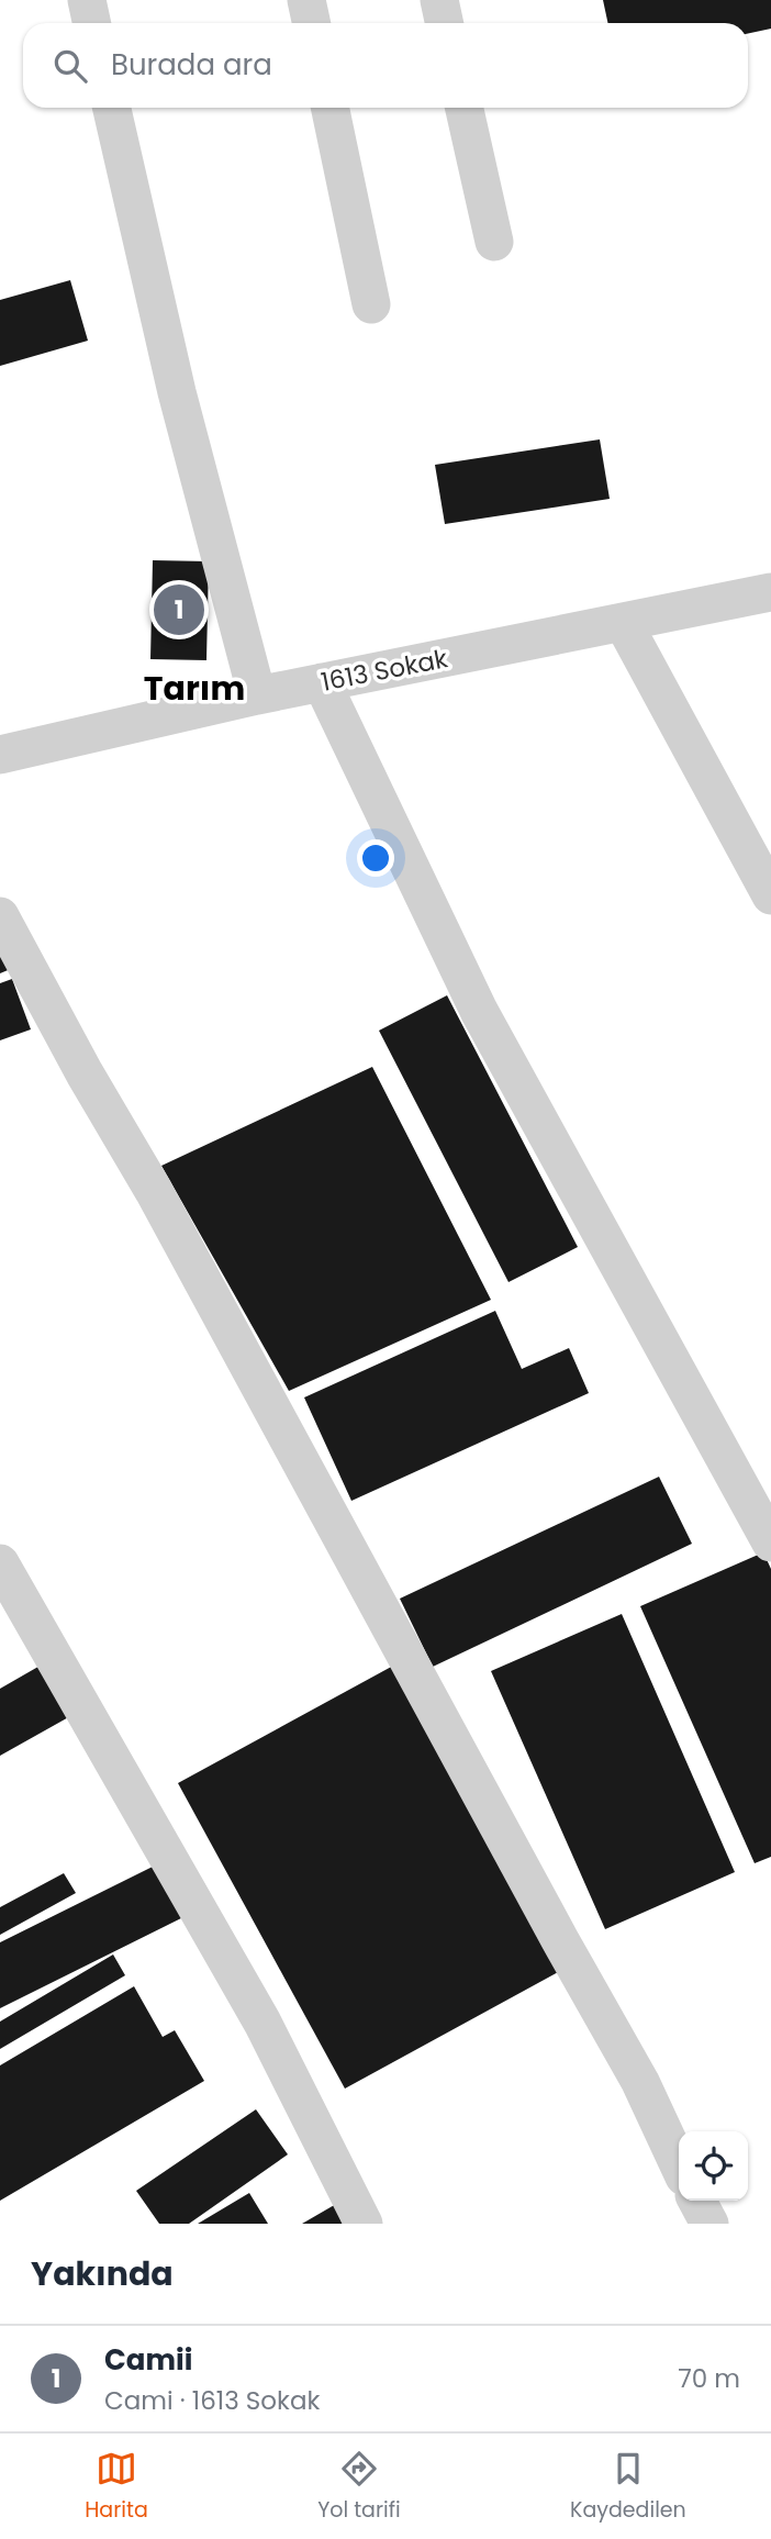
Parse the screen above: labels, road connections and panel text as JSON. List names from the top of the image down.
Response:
{
  "streets": {
    "street": ["1613 Sokak"]
  },
  "districts": ["Tarım"],
  "page": {
    "search": "Burada ara",
    "pins": "1",
    "heading": "Yakında",
    "list": [
      {
        "mark": "1",
        "name": "Camii",
        "note": "Cami · 1613 Sokak",
        "value": "70 m"
      }
    ],
    "nav": ["Harita", "Yol tarifi", "Kaydedilen"]
  }
}
